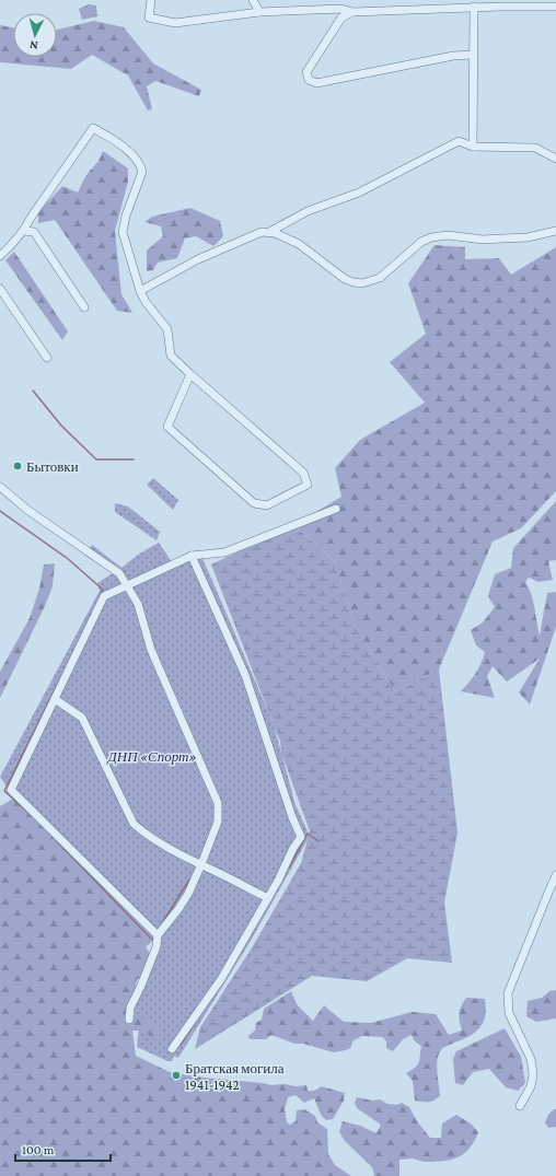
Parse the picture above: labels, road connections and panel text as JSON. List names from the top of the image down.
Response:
{
  "parks": ["ДНП «Спорт»"],
  "places": ["Бытовки", "Братская могила 1941-1942"],
  "scale_bar": "100 m",
  "north": "bottom"
}
